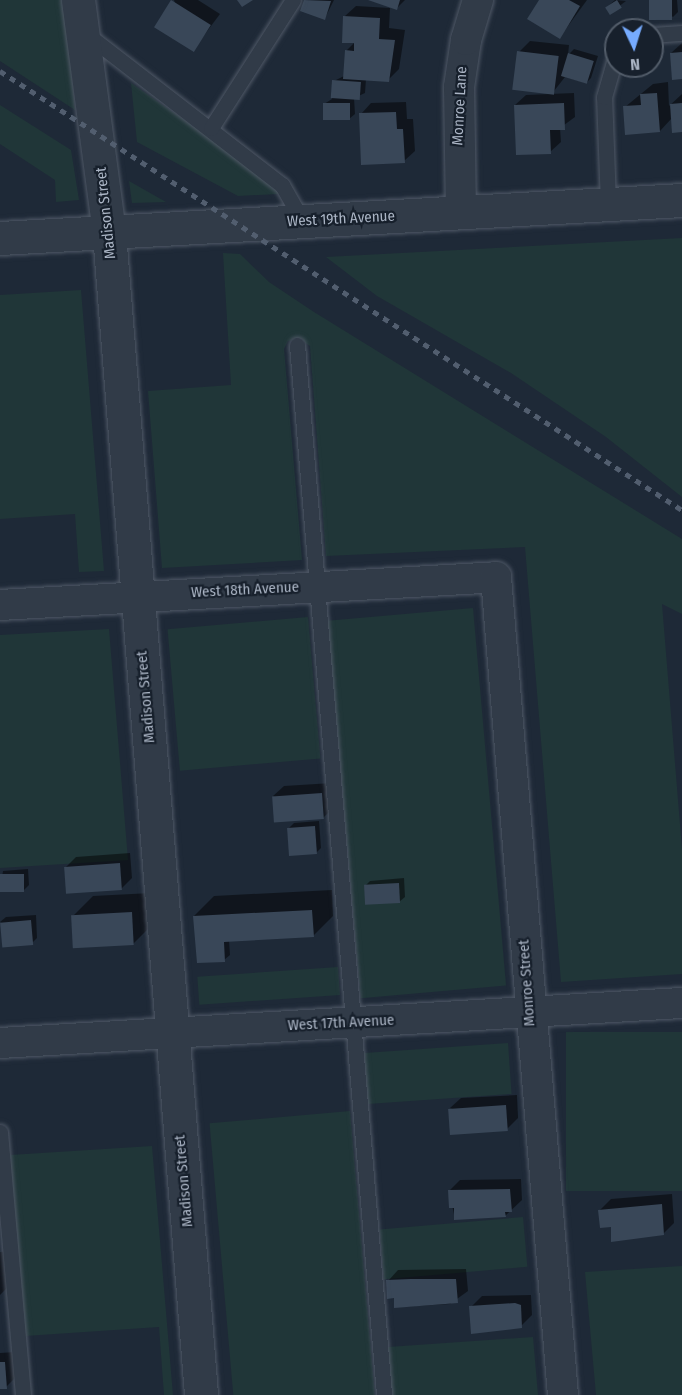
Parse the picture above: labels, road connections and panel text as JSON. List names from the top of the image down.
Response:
{
  "streets": {
    "street": [
      "Monroe Lane",
      "Madison Street",
      "West 19th Avenue",
      "West 18th Avenue",
      "Monroe Street",
      "West 17th Avenue"
    ]
  },
  "crossings": [
    ["Monroe Lane", "West 19th Avenue"],
    ["Madison Street", "West 19th Avenue"],
    ["Madison Street", "West 18th Avenue"],
    ["Madison Street", "West 17th Avenue"],
    ["West 18th Avenue", "Monroe Street"],
    ["Monroe Street", "West 17th Avenue"]
  ],
  "north": "bottom"
}
